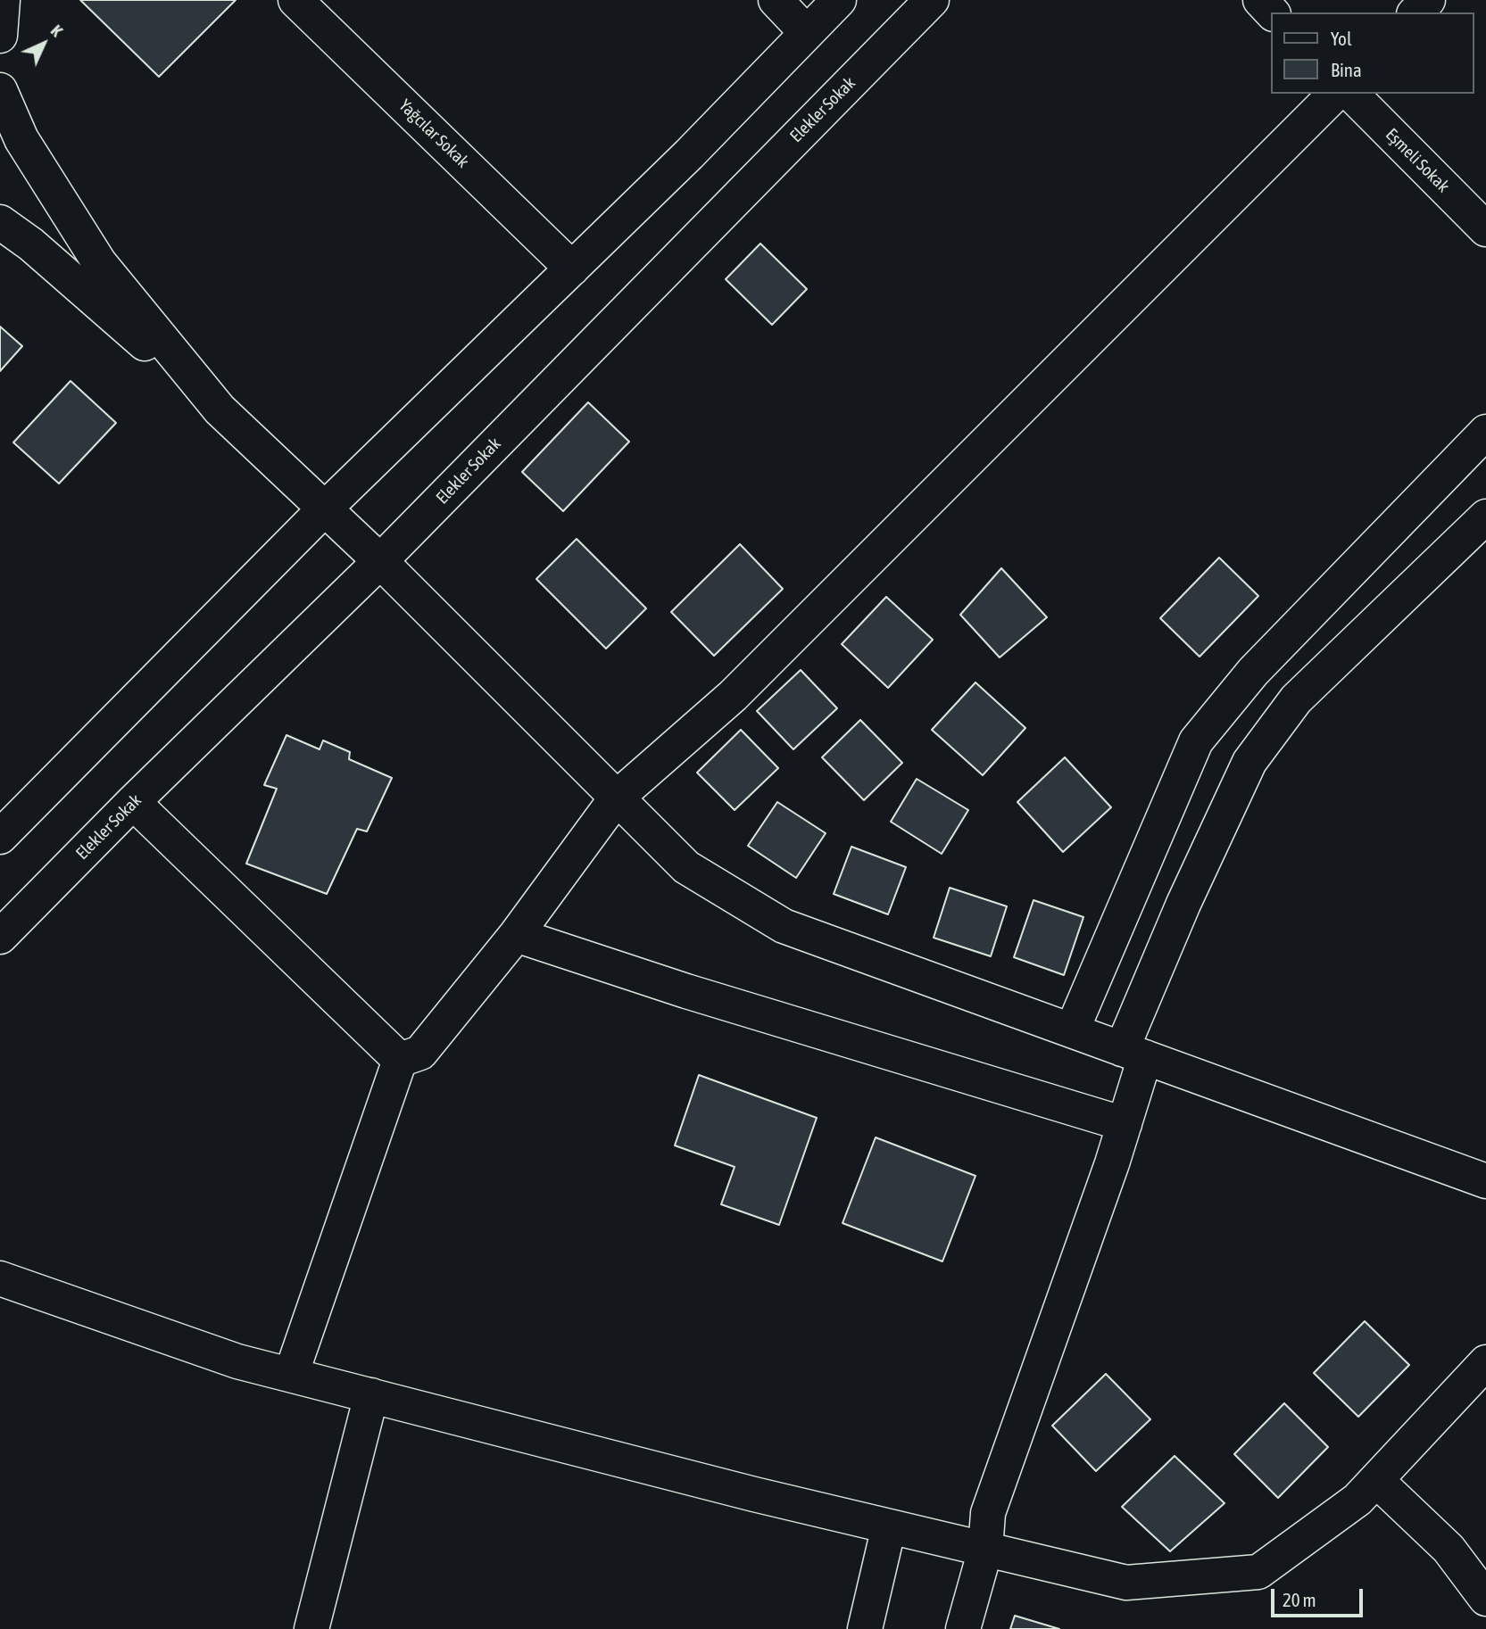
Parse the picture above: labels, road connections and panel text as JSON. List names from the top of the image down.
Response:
{
  "streets": {
    "street": ["Elekler Sokak", "Yağcılar Sokak", "Eşmeli Sokak"]
  },
  "legend": ["Yol", "Bina"],
  "scale_bar": "20 m",
  "north": "top right"
}
